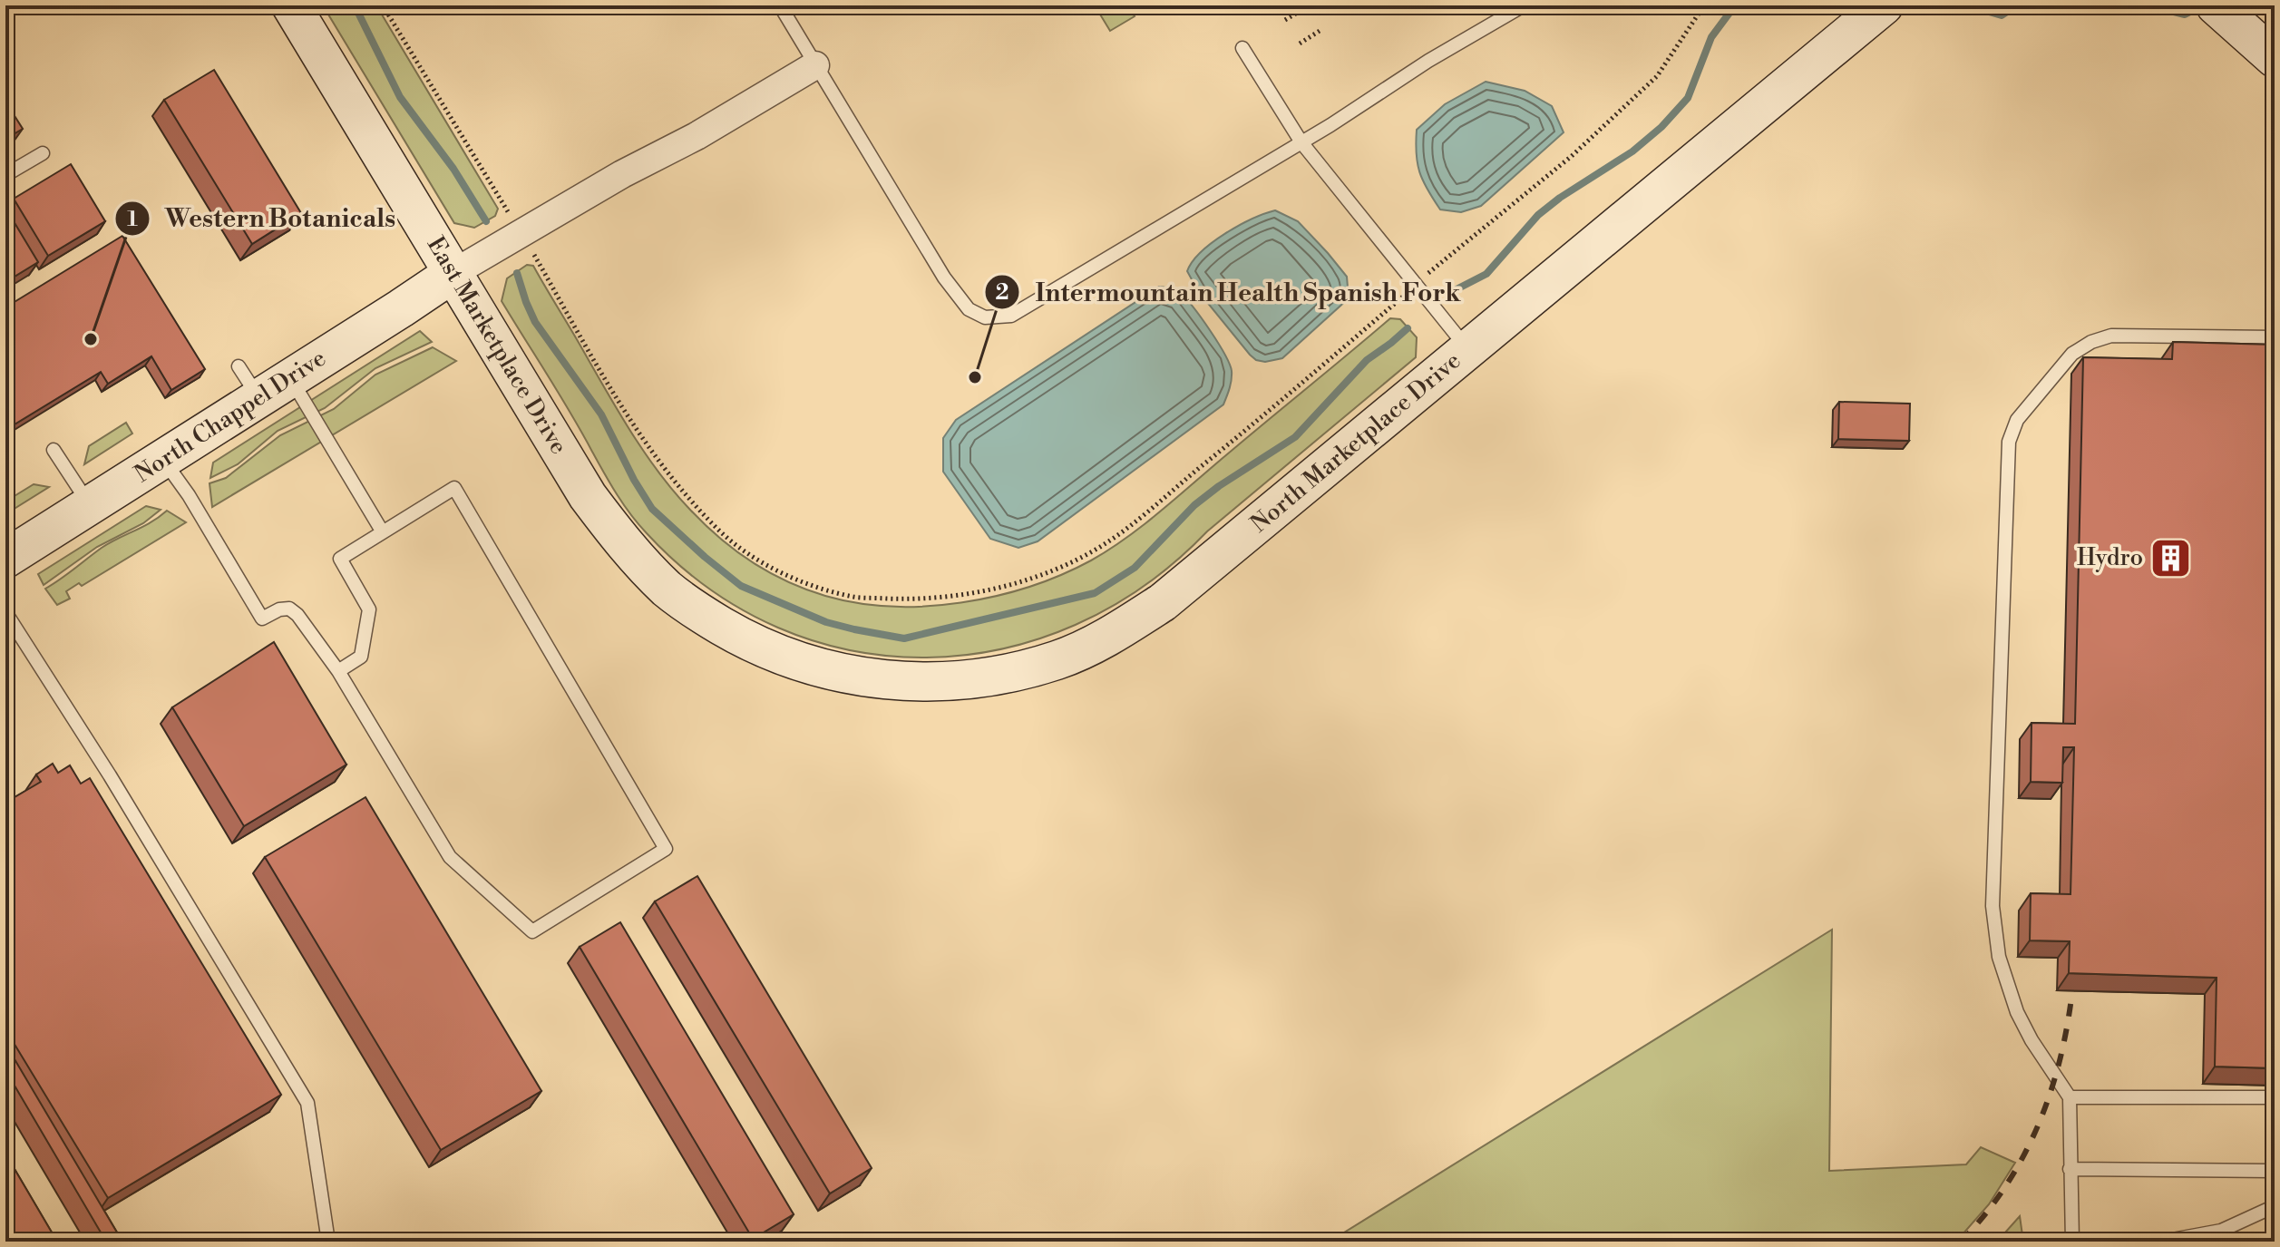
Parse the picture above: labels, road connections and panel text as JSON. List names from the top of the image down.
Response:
{
  "streets": {
    "street": ["East Marketplace Drive", "North Chappel Drive", "North Marketplace Drive"]
  },
  "crossings": [
    ["East Marketplace Drive", "North Chappel Drive"],
    ["East Marketplace Drive", "North Marketplace Drive"]
  ],
  "places": {
    "other": ["Western Botanicals", "Intermountain Health Spanish Fork"],
    "building": ["Hydro"]
  }
}
